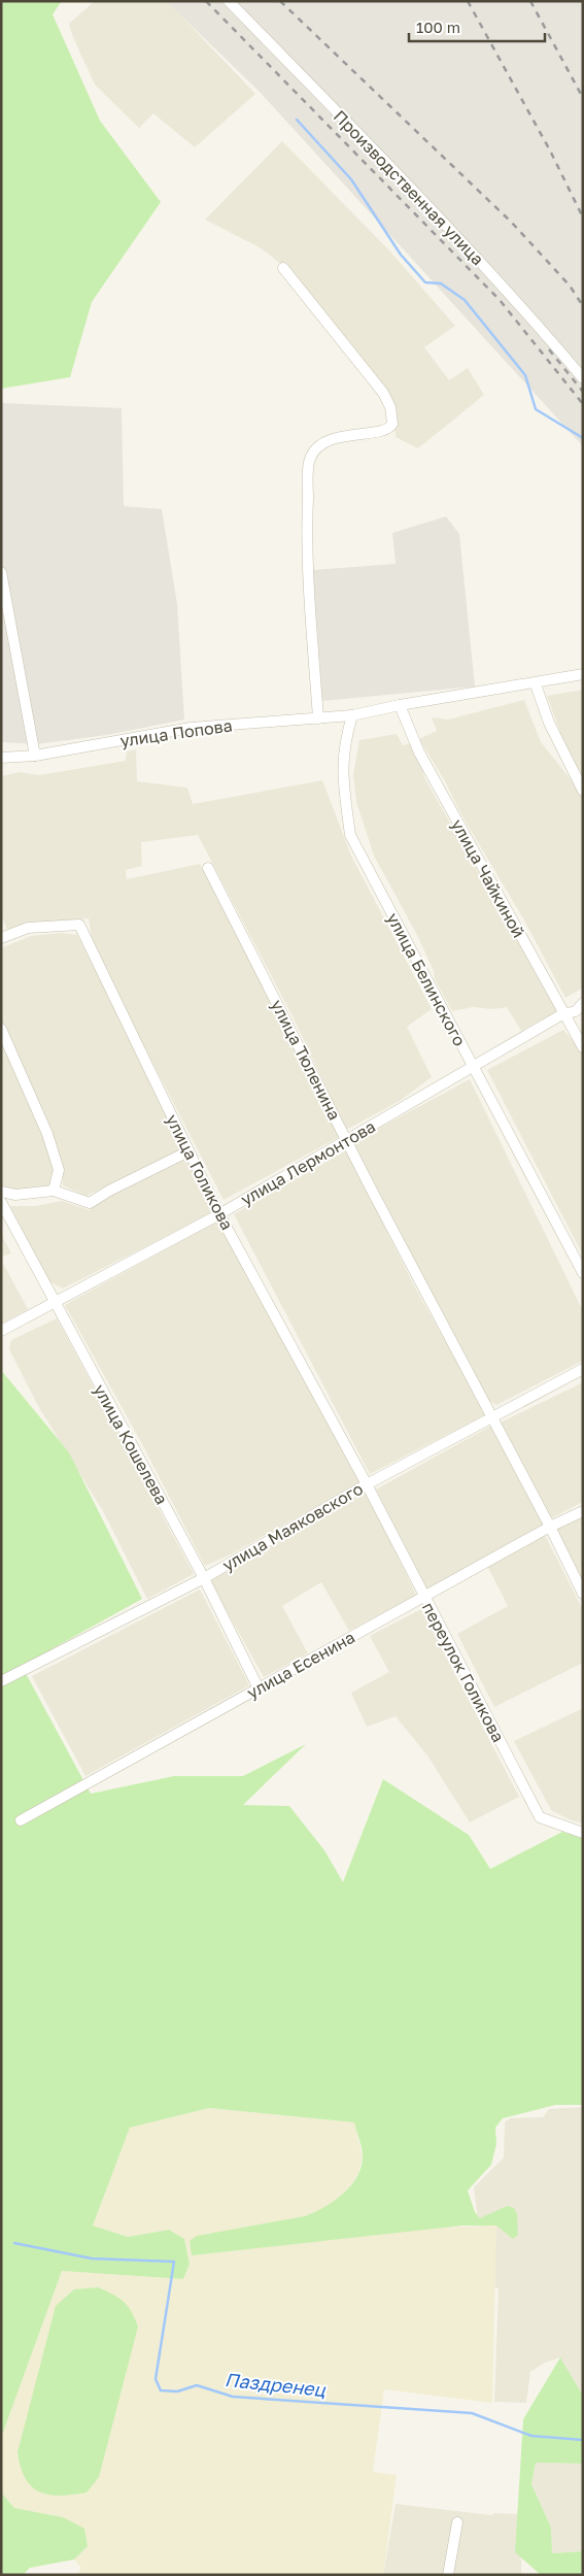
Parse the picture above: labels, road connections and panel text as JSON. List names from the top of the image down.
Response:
{
  "streets": {
    "street": [
      "Производственная улица",
      "улица Попова",
      "улица Чайкиной",
      "улица Белинского",
      "улица Тюленина",
      "улица Лермонтова",
      "улица Голикова",
      "улица Кошелева",
      "улица Маяковского",
      "улица Есенина",
      "переулок Голикова"
    ]
  },
  "crossings": [
    ["улица Попова", "улица Белинского"],
    ["улица Чайкиной", "улица Лермонтова"],
    ["улица Белинского", "улица Лермонтова"],
    ["улица Тюленина", "улица Лермонтова"],
    ["улица Тюленина", "улица Маяковского"],
    ["улица Тюленина", "улица Есенина"],
    ["улица Лермонтова", "улица Голикова"],
    ["улица Лермонтова", "улица Кошелева"],
    ["улица Голикова", "улица Маяковского"],
    ["улица Голикова", "переулок Голикова"],
    ["улица Кошелева", "улица Маяковского"],
    ["улица Кошелева", "улица Есенина"],
    ["улица Маяковского", "переулок Голикова"],
    ["улица Есенина", "переулок Голикова"]
  ],
  "water": ["Паздренец"],
  "scale_bar": "100 m"
}
